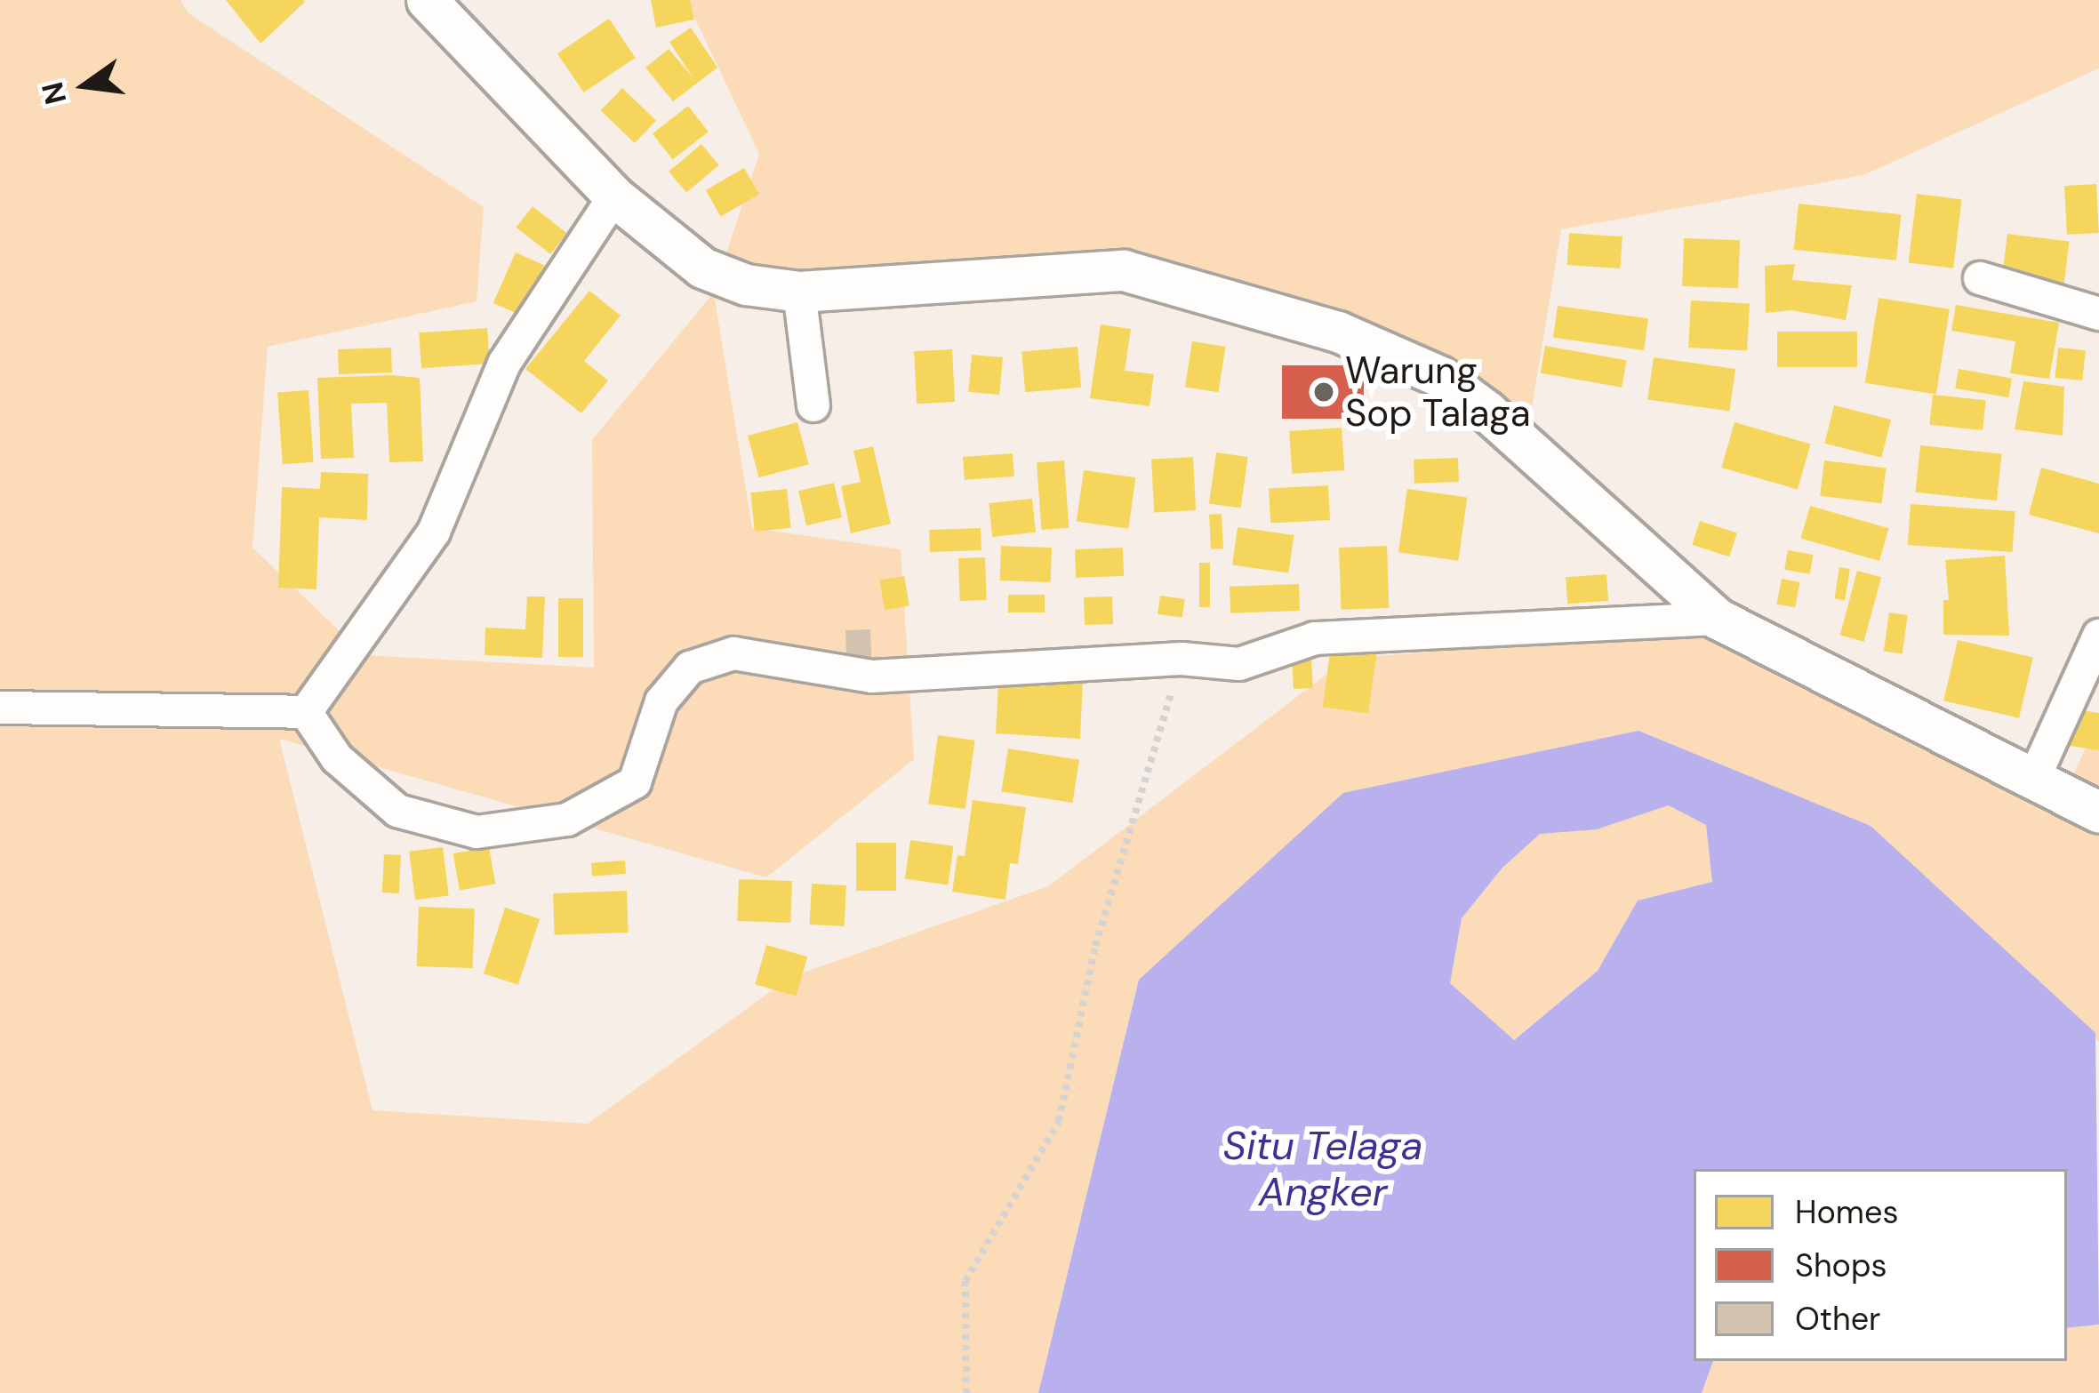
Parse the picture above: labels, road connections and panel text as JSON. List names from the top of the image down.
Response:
{
  "water": ["Situ Telaga Angker"],
  "places": ["Warung Sop Talaga"],
  "legend": ["Homes", "Shops", "Other"],
  "north": "left"
}
